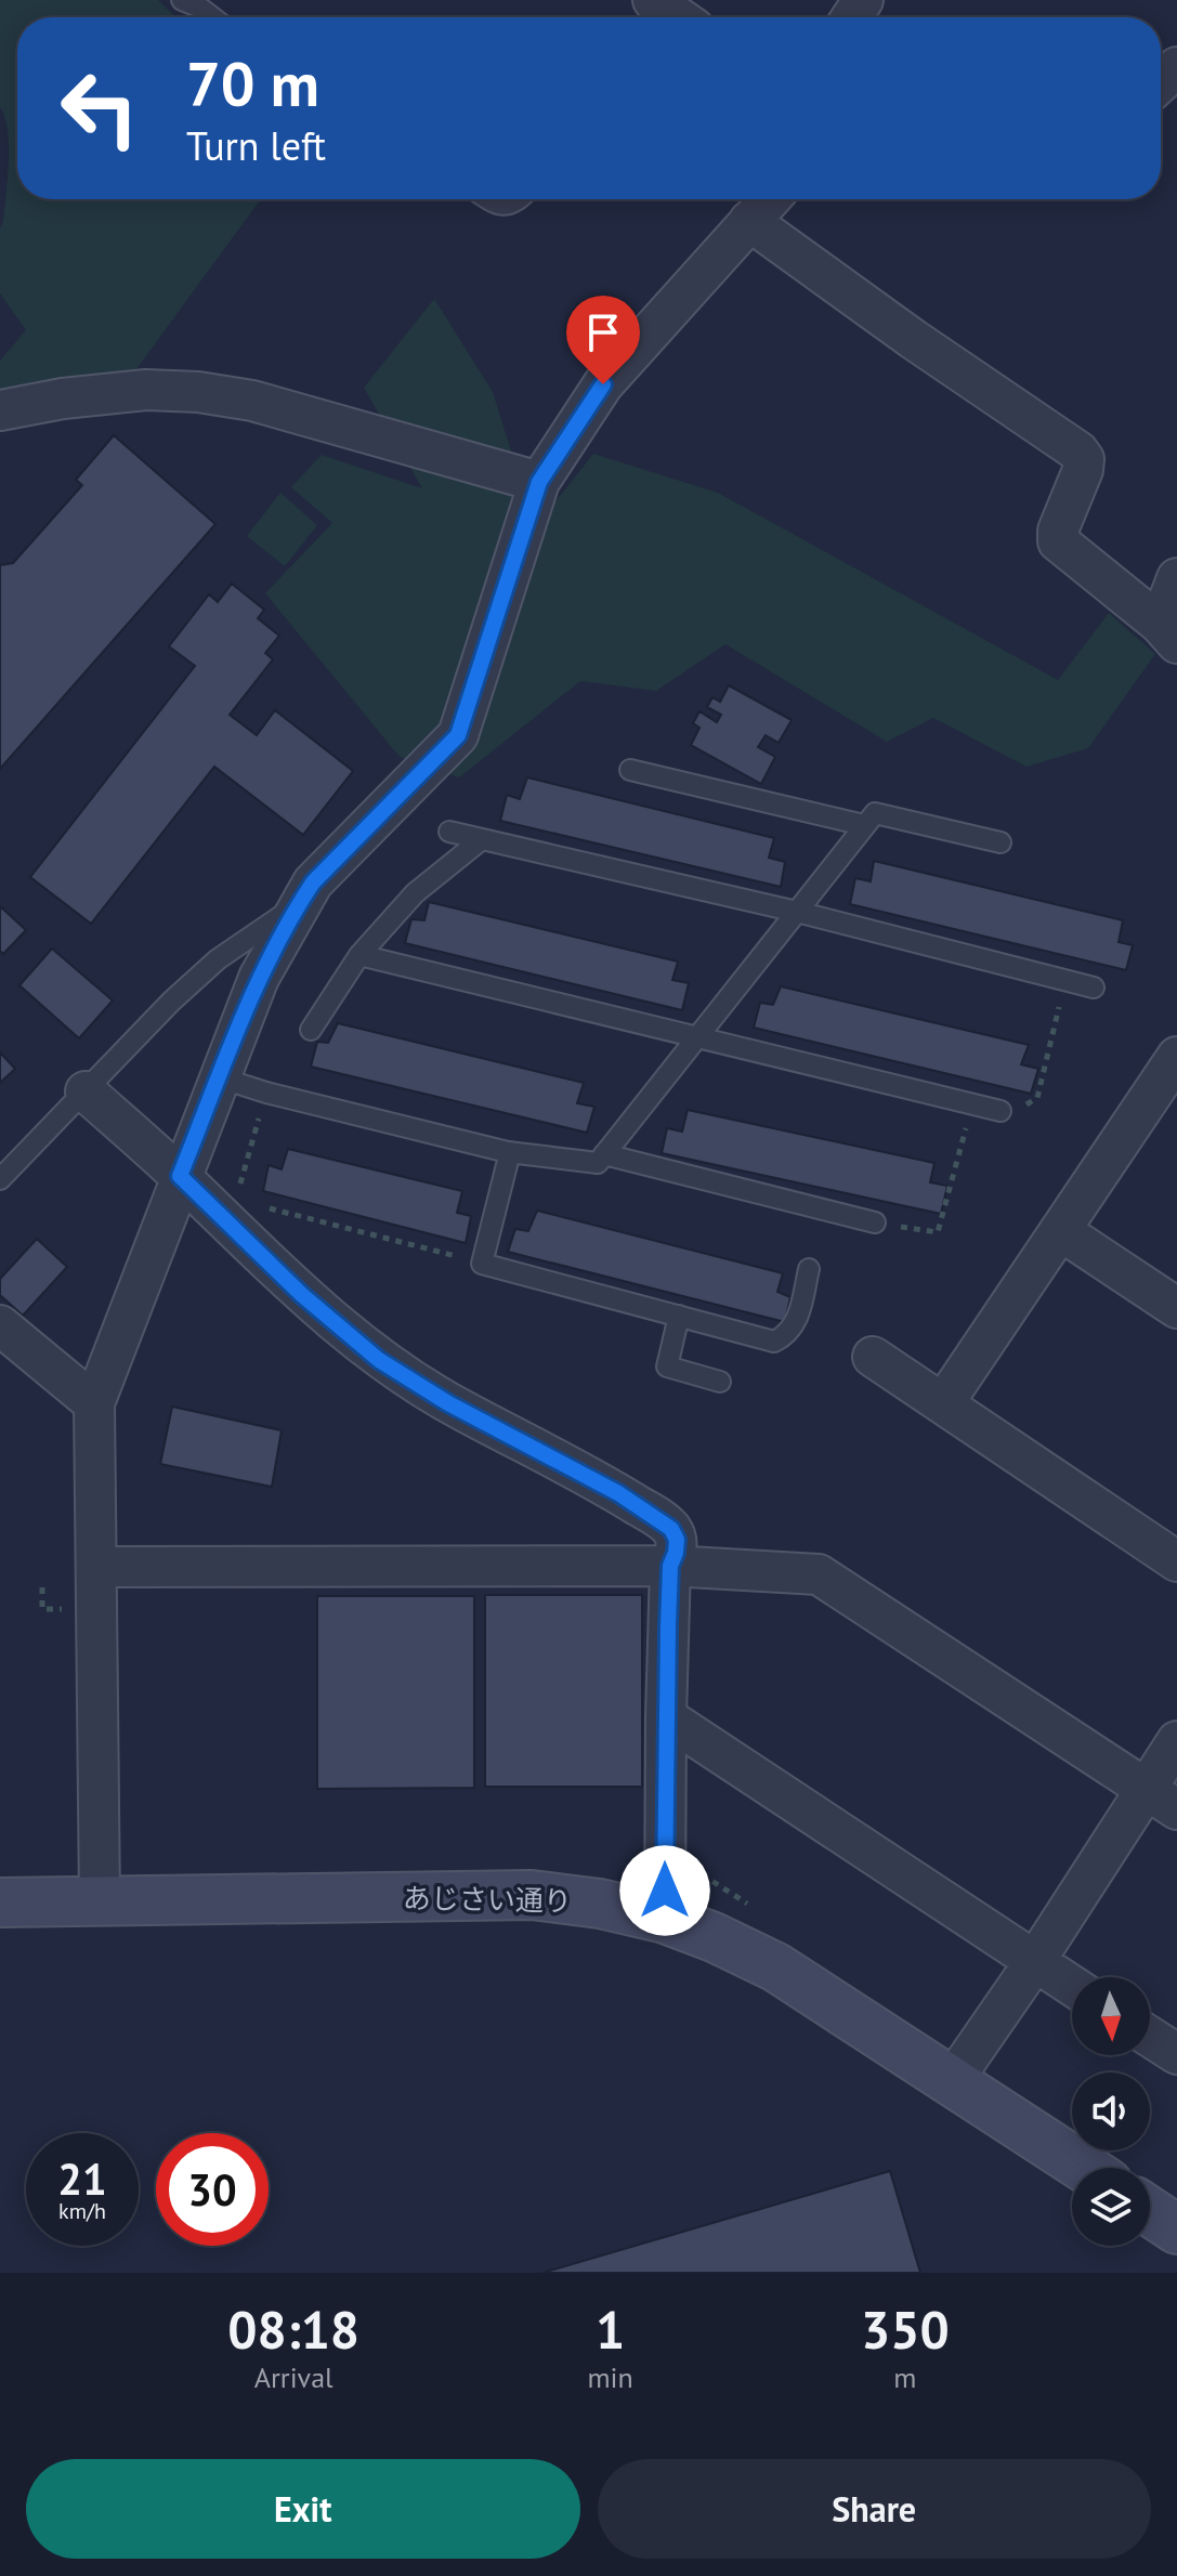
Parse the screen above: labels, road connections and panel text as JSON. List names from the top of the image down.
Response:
{
  "streets": {
    "street": ["あじさい通り"]
  },
  "north": "bottom",
  "page": {
    "turn": ["70 m", "Turn left"],
    "speed": "21 km/h",
    "limit": "30",
    "eta": [
      "08:18",
      "Arrival",
      "1",
      "min",
      "350",
      "m"
    ],
    "buttons": ["Exit", "Share"]
  }
}
